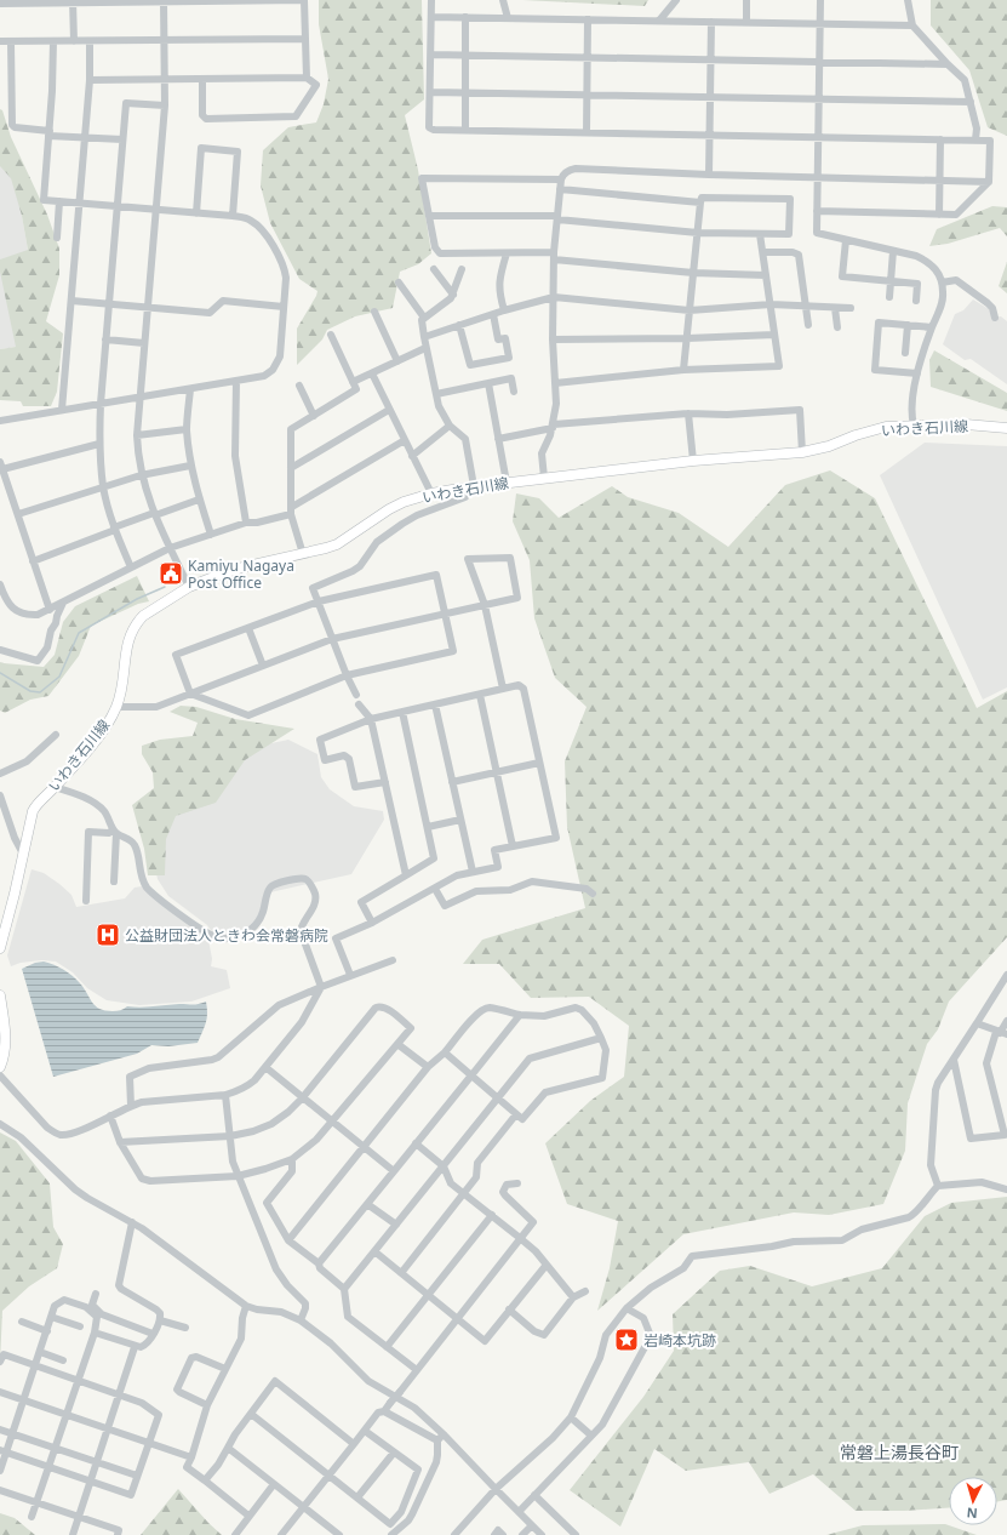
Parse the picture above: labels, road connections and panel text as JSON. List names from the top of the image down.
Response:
{
  "streets": {
    "main road": ["いわき石川線"]
  },
  "districts": ["常磐上湯長谷町"],
  "places": {
    "public building": ["Kamiyu Nagaya Post Office"],
    "hospital": ["公益財団法人ときわ会常磐病院"],
    "place": ["岩崎本坑跡"]
  },
  "north": "bottom"
}
